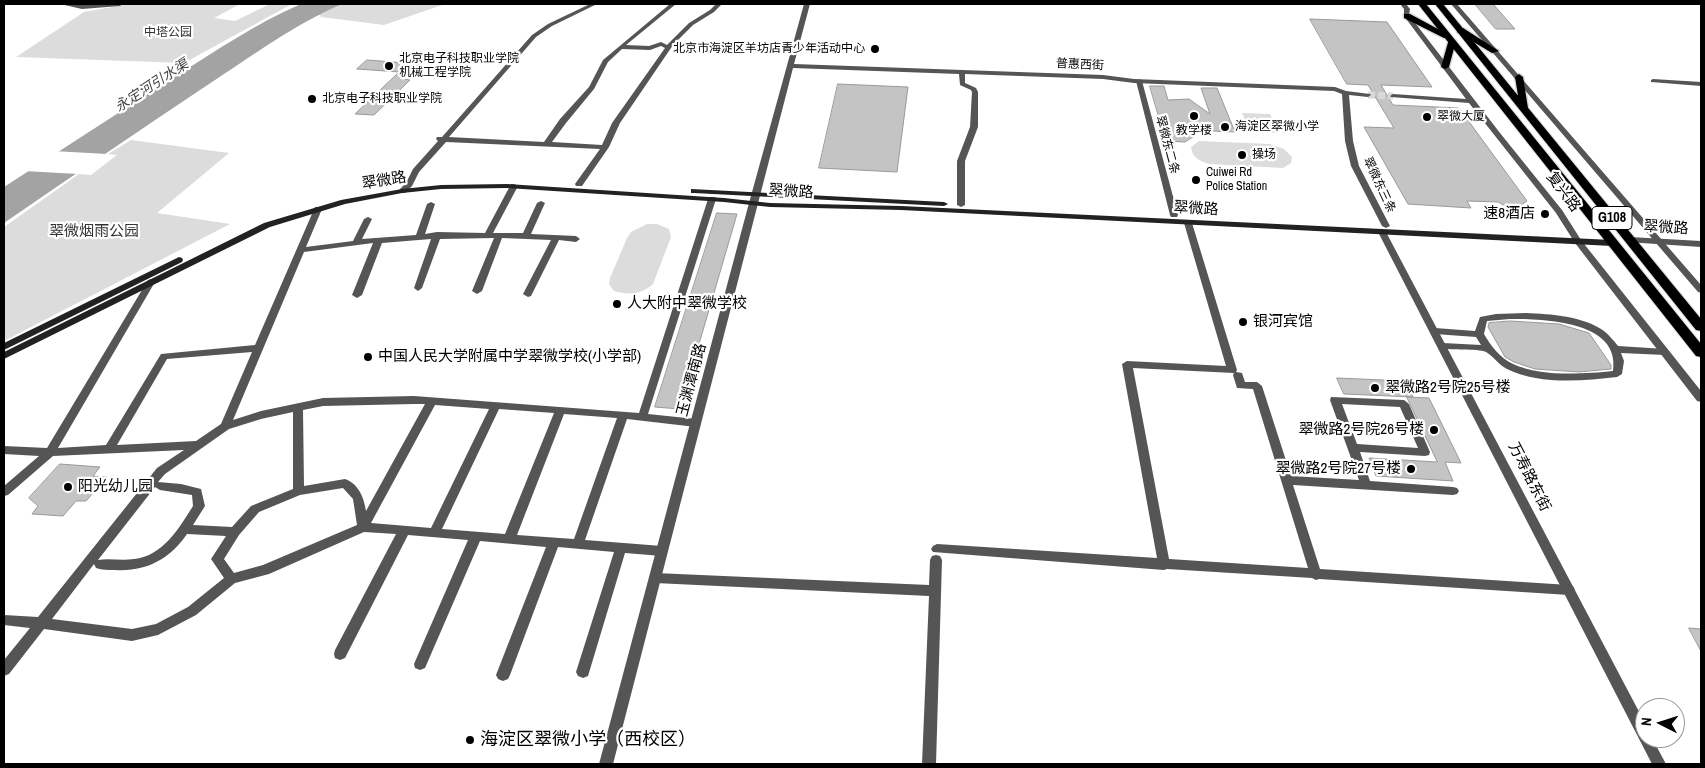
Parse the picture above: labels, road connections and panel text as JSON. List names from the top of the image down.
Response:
{
  "streets": {
    "highway": ["复兴路", "G108"],
    "main road": ["翠微路"],
    "street": [
      "普惠西街",
      "翠微东二条",
      "翠微东三条",
      "玉渊潭南路",
      "万寿路东街"
    ]
  },
  "crossings": [
    ["普惠西街", "翠微东二条"],
    ["普惠西街", "翠微东三条"],
    ["普惠西街", "玉渊潭南路"],
    ["翠微东二条", "翠微路"],
    ["翠微路", "翠微东三条"],
    ["翠微路", "复兴路"],
    ["翠微路", "玉渊潭南路"],
    ["翠微路", "万寿路东街"],
    ["翠微东三条", "万寿路东街"]
  ],
  "water": ["永定河引水渠"],
  "parks": ["中塔公园", "翠微烟雨公园"],
  "places": [
    "北京市海淀区羊坊店青少年活动中心",
    "北京电子科技职业学院 机械工程学院",
    "北京电子科技职业学院",
    "教学楼",
    "翠微大厦",
    "海淀区翠微小学",
    "操场",
    "Cuiwei Rd Police Station",
    "速8酒店",
    "人大附中翠微学校",
    "银河宾馆",
    "中国人民大学附属中学翠微学校(小学部)",
    "翠微路2号院25号楼",
    "翠微路2号院26号楼",
    "翠微路2号院27号楼",
    "阳光幼儿园",
    "海淀区翠微小学（西校区）"
  ],
  "north": "left"
}
